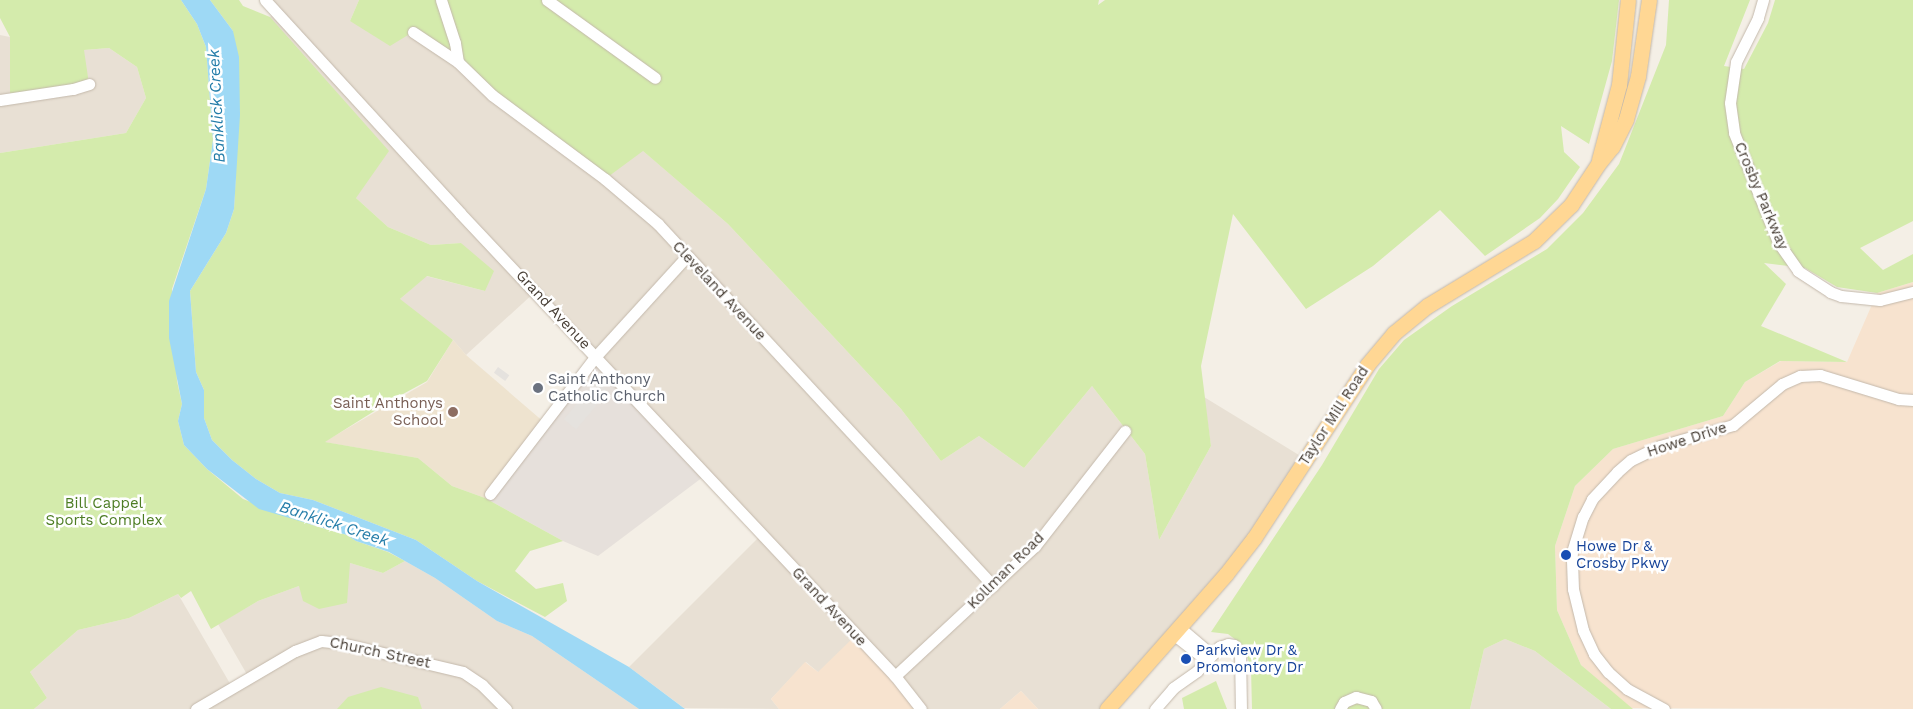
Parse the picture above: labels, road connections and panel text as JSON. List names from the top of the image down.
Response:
{
  "streets": {
    "main road": ["Taylor Mill Road"],
    "street": [
      "Crosby Parkway",
      "Cleveland Avenue",
      "Grand Avenue",
      "Howe Drive",
      "Kollman Road",
      "Church Street"
    ]
  },
  "crossings": [
    ["Cleveland Avenue", "Kollman Road"],
    ["Grand Avenue", "Kollman Road"]
  ],
  "water": ["Banklick Creek"],
  "parks": ["Bill Cappel Sports Complex"],
  "places": [
    "Saint Anthony Catholic Church",
    "Saint Anthonys School",
    "Howe Dr & Crosby Pkwy",
    "Parkview Dr & Promontory Dr"
  ]
}
